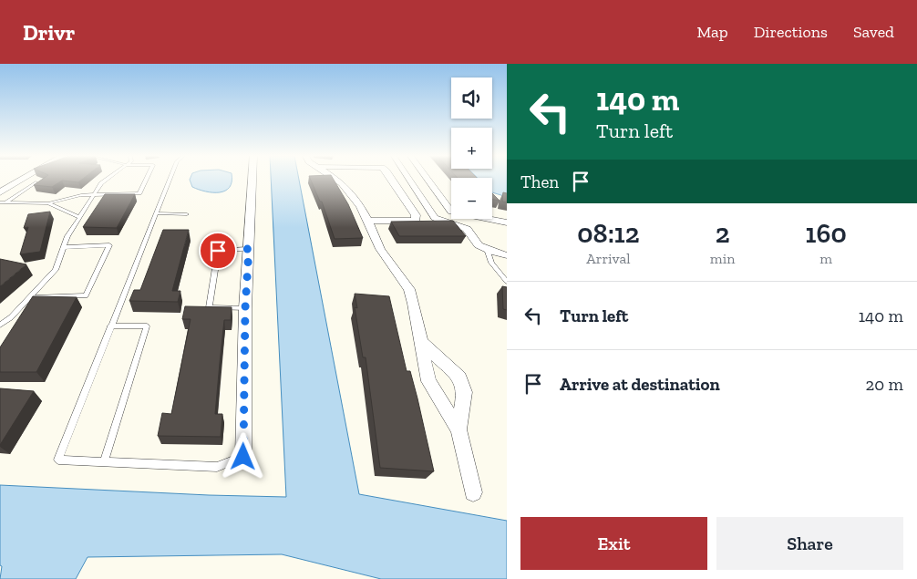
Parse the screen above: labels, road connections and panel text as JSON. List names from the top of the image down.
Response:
{
  "page": {
    "header": "Drivr",
    "nav": ["Map", "Directions", "Saved"],
    "turn": ["140 m", "Turn left"],
    "map_buttons": ["+", "−"],
    "then": "Then",
    "eta": [
      "08:12",
      "Arrival",
      "2",
      "min",
      "160",
      "m"
    ],
    "list": [
      {
        "name": "Turn left",
        "value": "140 m"
      },
      {
        "name": "Arrive at destination",
        "value": "20 m"
      }
    ],
    "buttons": ["Exit", "Share"]
  }
}
